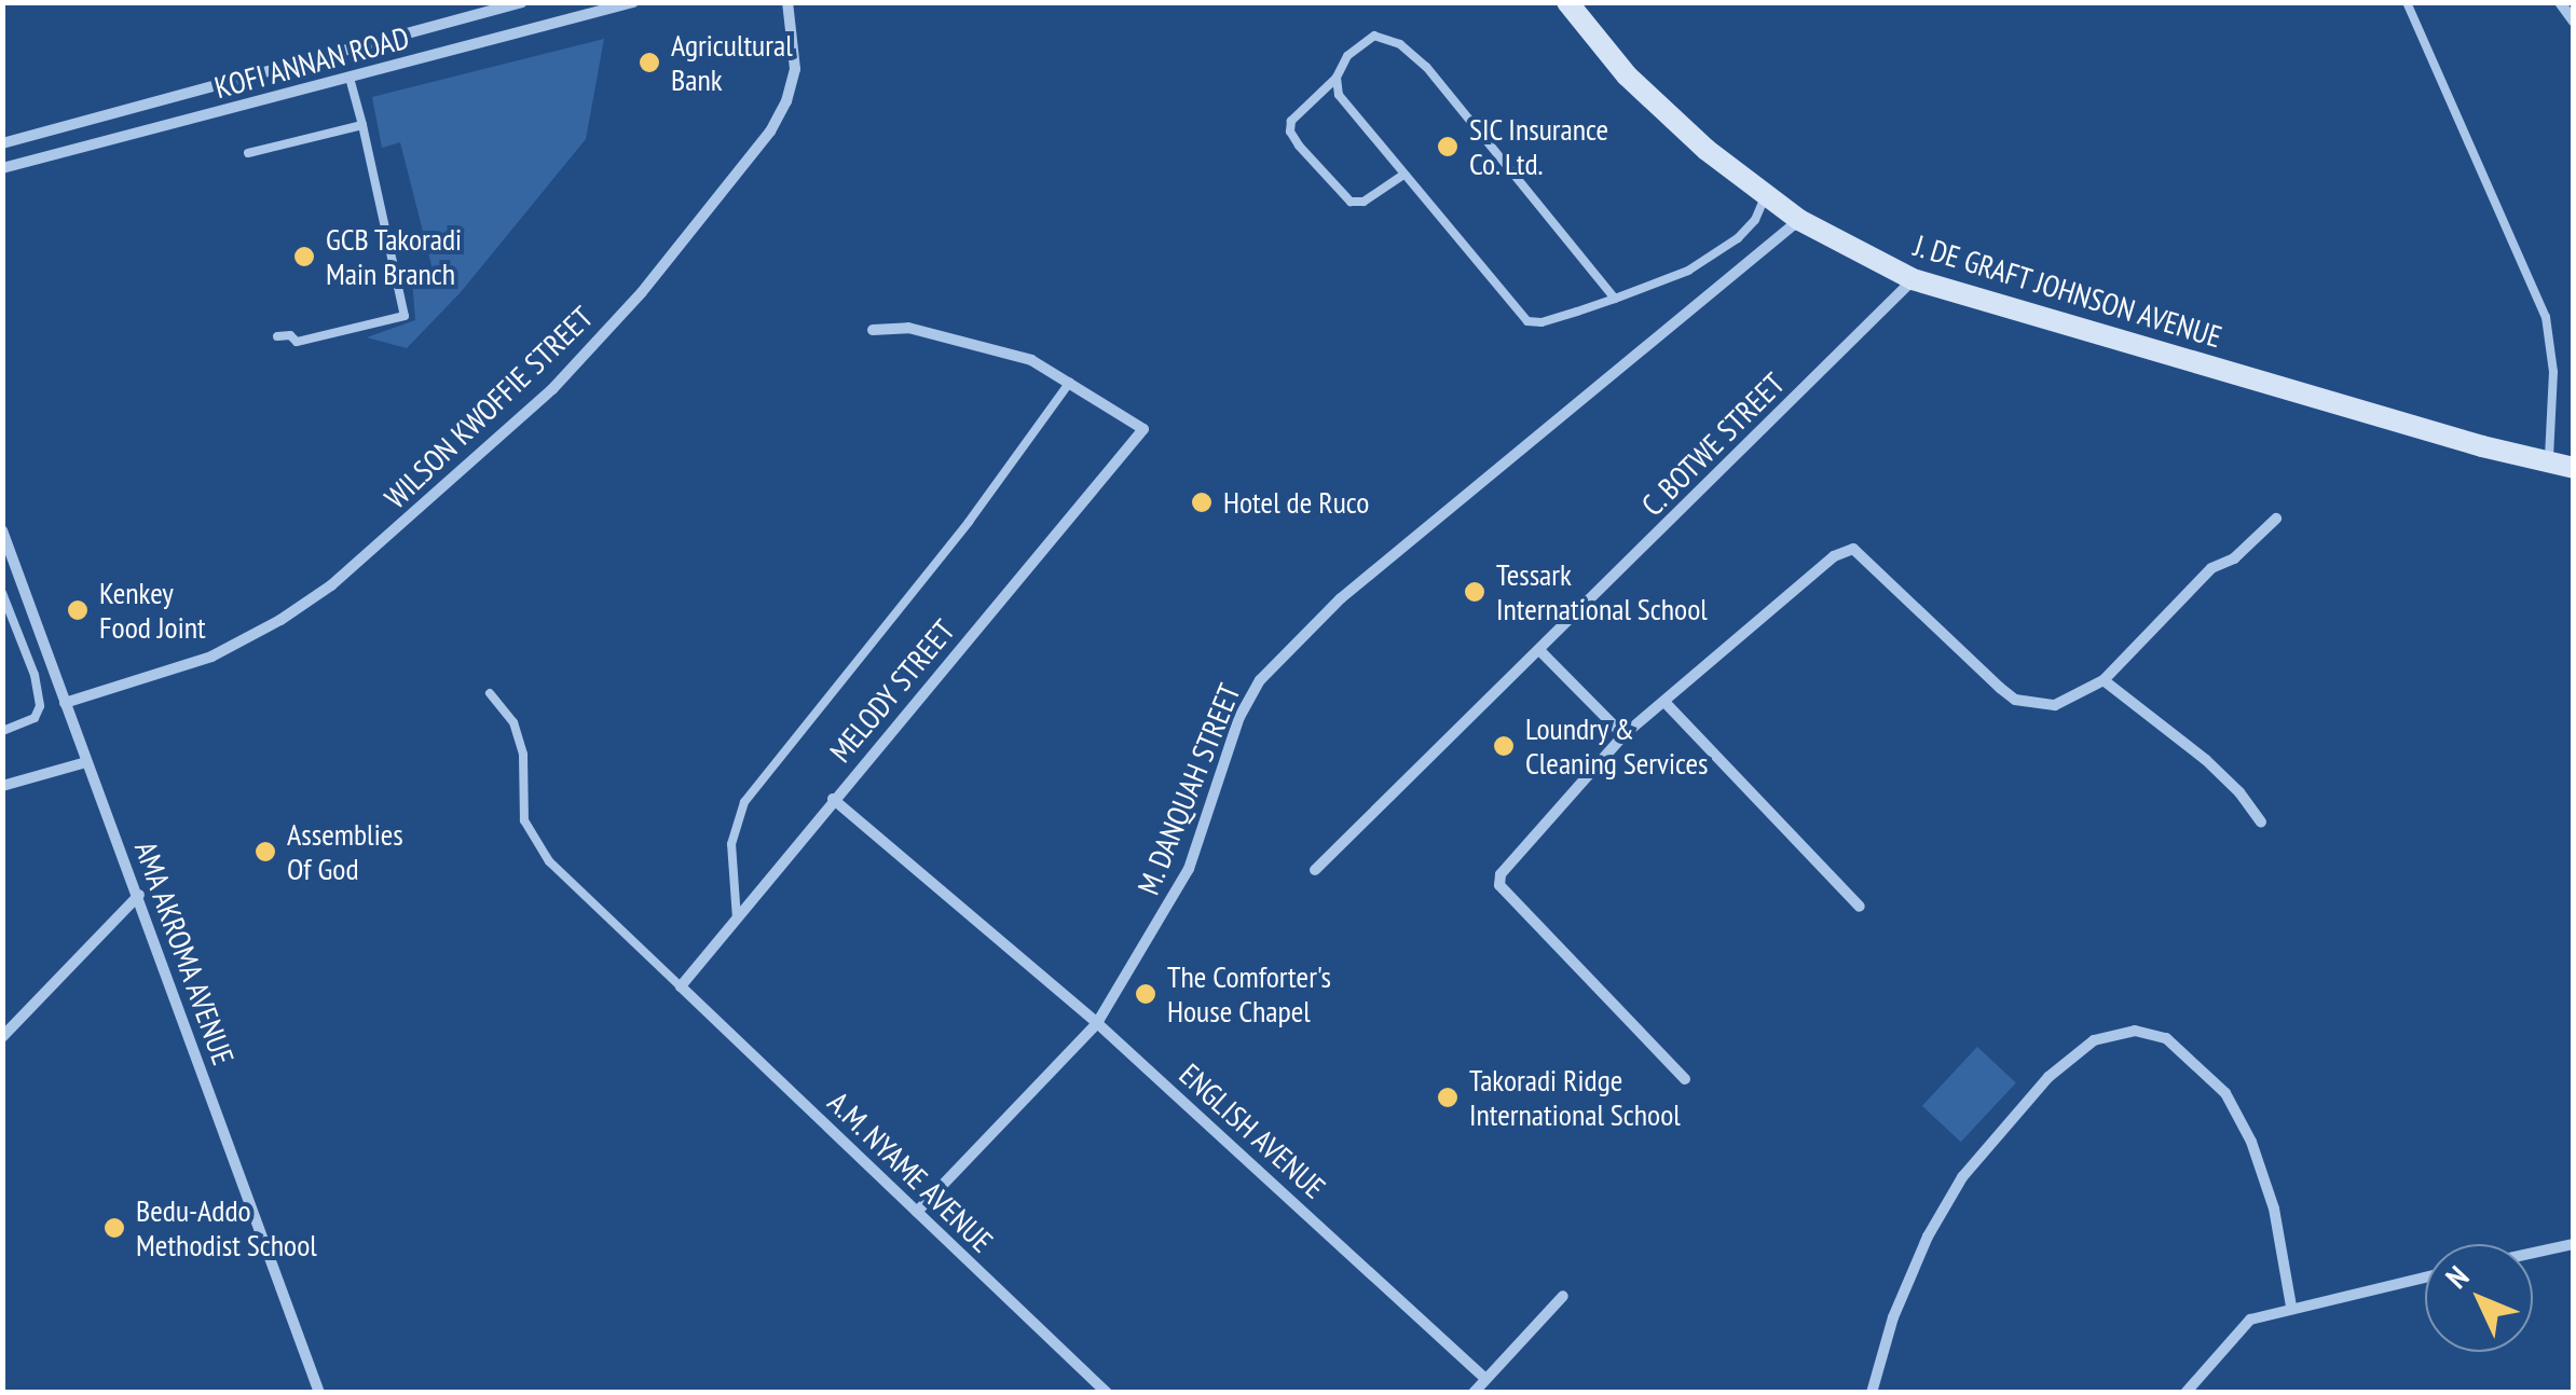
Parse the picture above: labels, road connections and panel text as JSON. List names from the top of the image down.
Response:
{
  "streets": {
    "street": [
      "KOFI ANNAN ROAD",
      "J. DE GRAFT JOHNSON AVENUE",
      "WILSON KWOFFIE STREET",
      "C. BOTWE STREET",
      "MELODY STREET",
      "M. DANQUAH STREET",
      "AMA AKROMA AVENUE",
      "ENGLISH AVENUE",
      "A.M. NYAME AVENUE"
    ]
  },
  "crossings": [
    ["J. DE GRAFT JOHNSON AVENUE", "C. BOTWE STREET"],
    ["J. DE GRAFT JOHNSON AVENUE", "M. DANQUAH STREET"],
    ["WILSON KWOFFIE STREET", "AMA AKROMA AVENUE"],
    ["MELODY STREET", "ENGLISH AVENUE"],
    ["MELODY STREET", "A.M. NYAME AVENUE"],
    ["M. DANQUAH STREET", "ENGLISH AVENUE"],
    ["M. DANQUAH STREET", "A.M. NYAME AVENUE"]
  ],
  "places": [
    "Agricultural Bank",
    "SIC Insurance Co. Ltd.",
    "GCB Takoradi Main Branch",
    "Hotel de Ruco",
    "Tessark International School",
    "Kenkey Food Joint",
    "Loundry & Cleaning Services",
    "Assemblies Of God",
    "The Comforter's House Chapel",
    "Takoradi Ridge International School",
    "Bedu-Addo Methodist School"
  ],
  "north": "top left"
}
